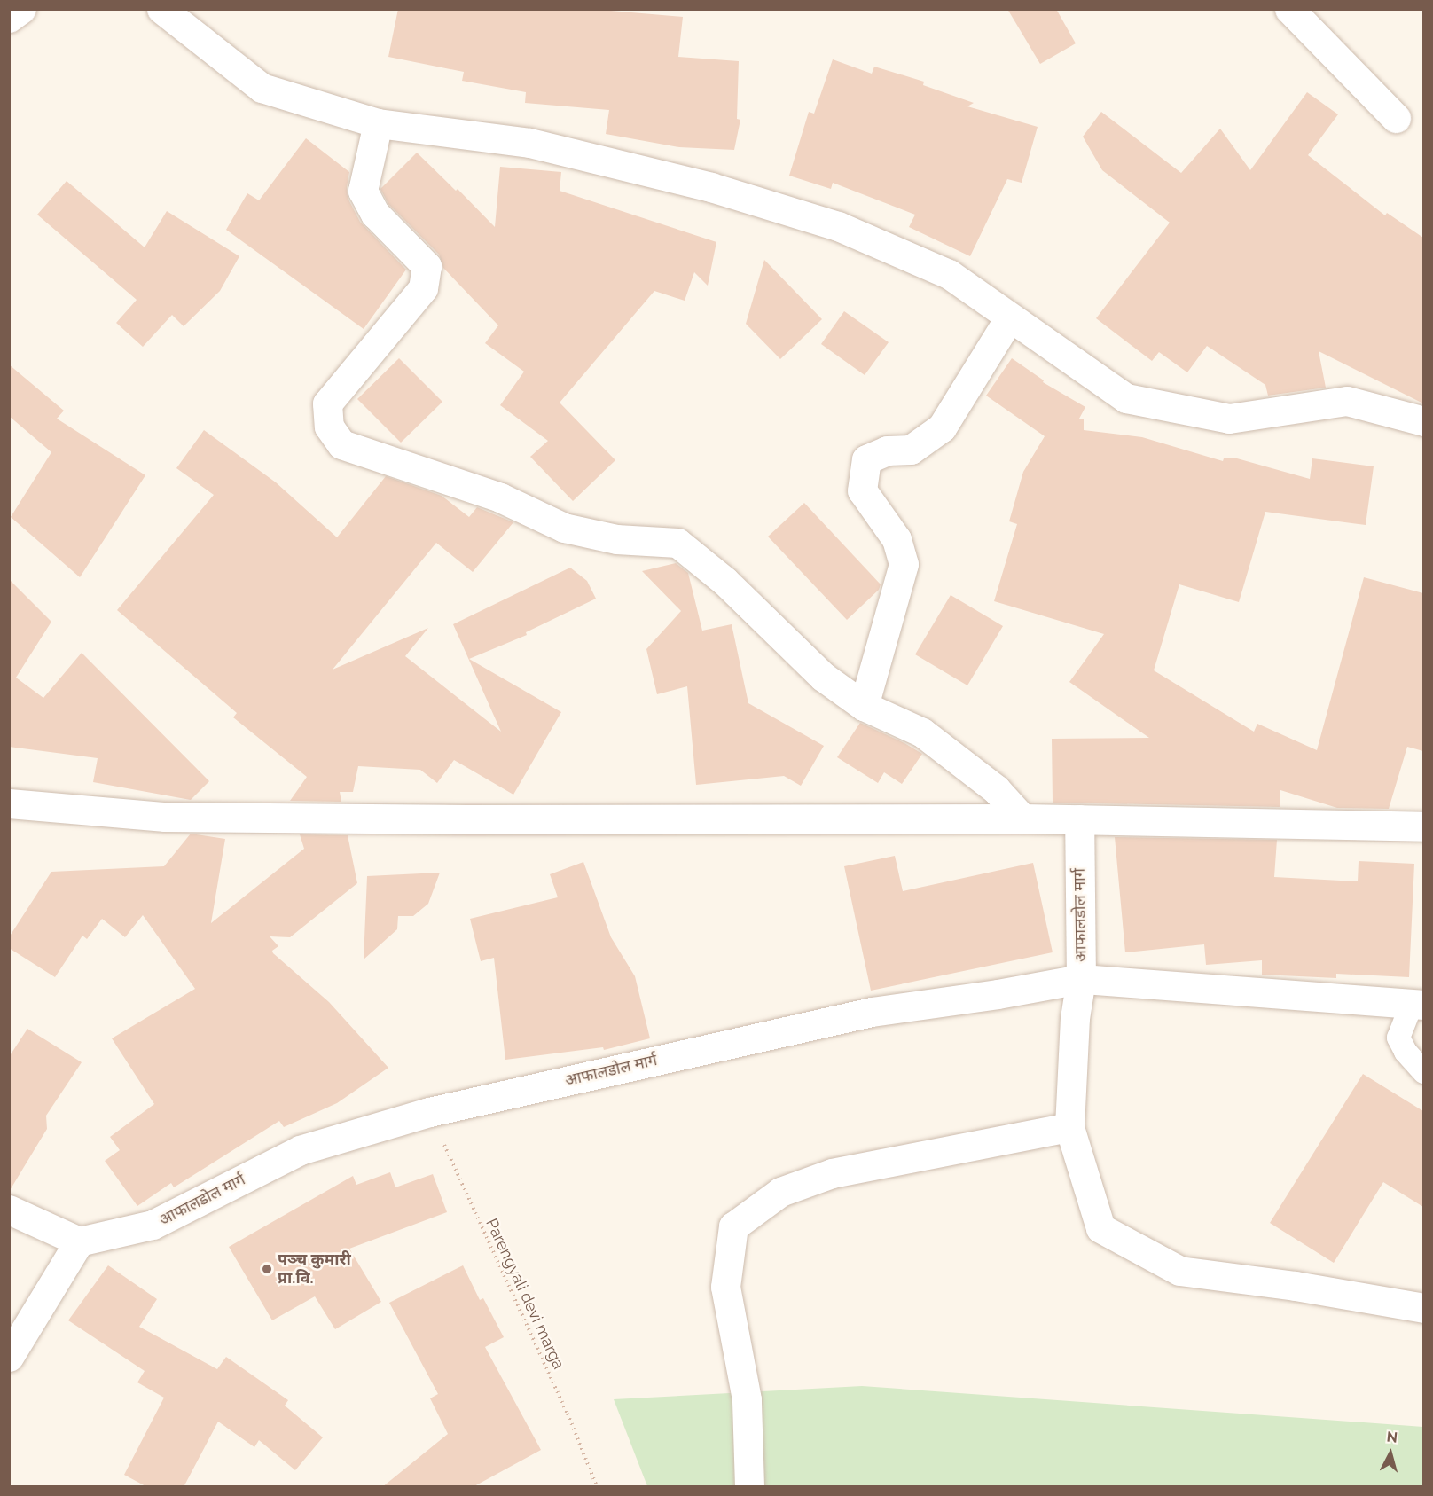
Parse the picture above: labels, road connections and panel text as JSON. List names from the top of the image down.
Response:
{
  "streets": {
    "street": ["आफालडोल मार्ग"],
    "path": ["Parengyali devi marga"]
  },
  "crossings": [
    ["आफालडोल मार्ग", "Parengyali devi marga"]
  ],
  "places": ["पञ्च कुमारी प्रा.वि."],
  "north": "top"
}
